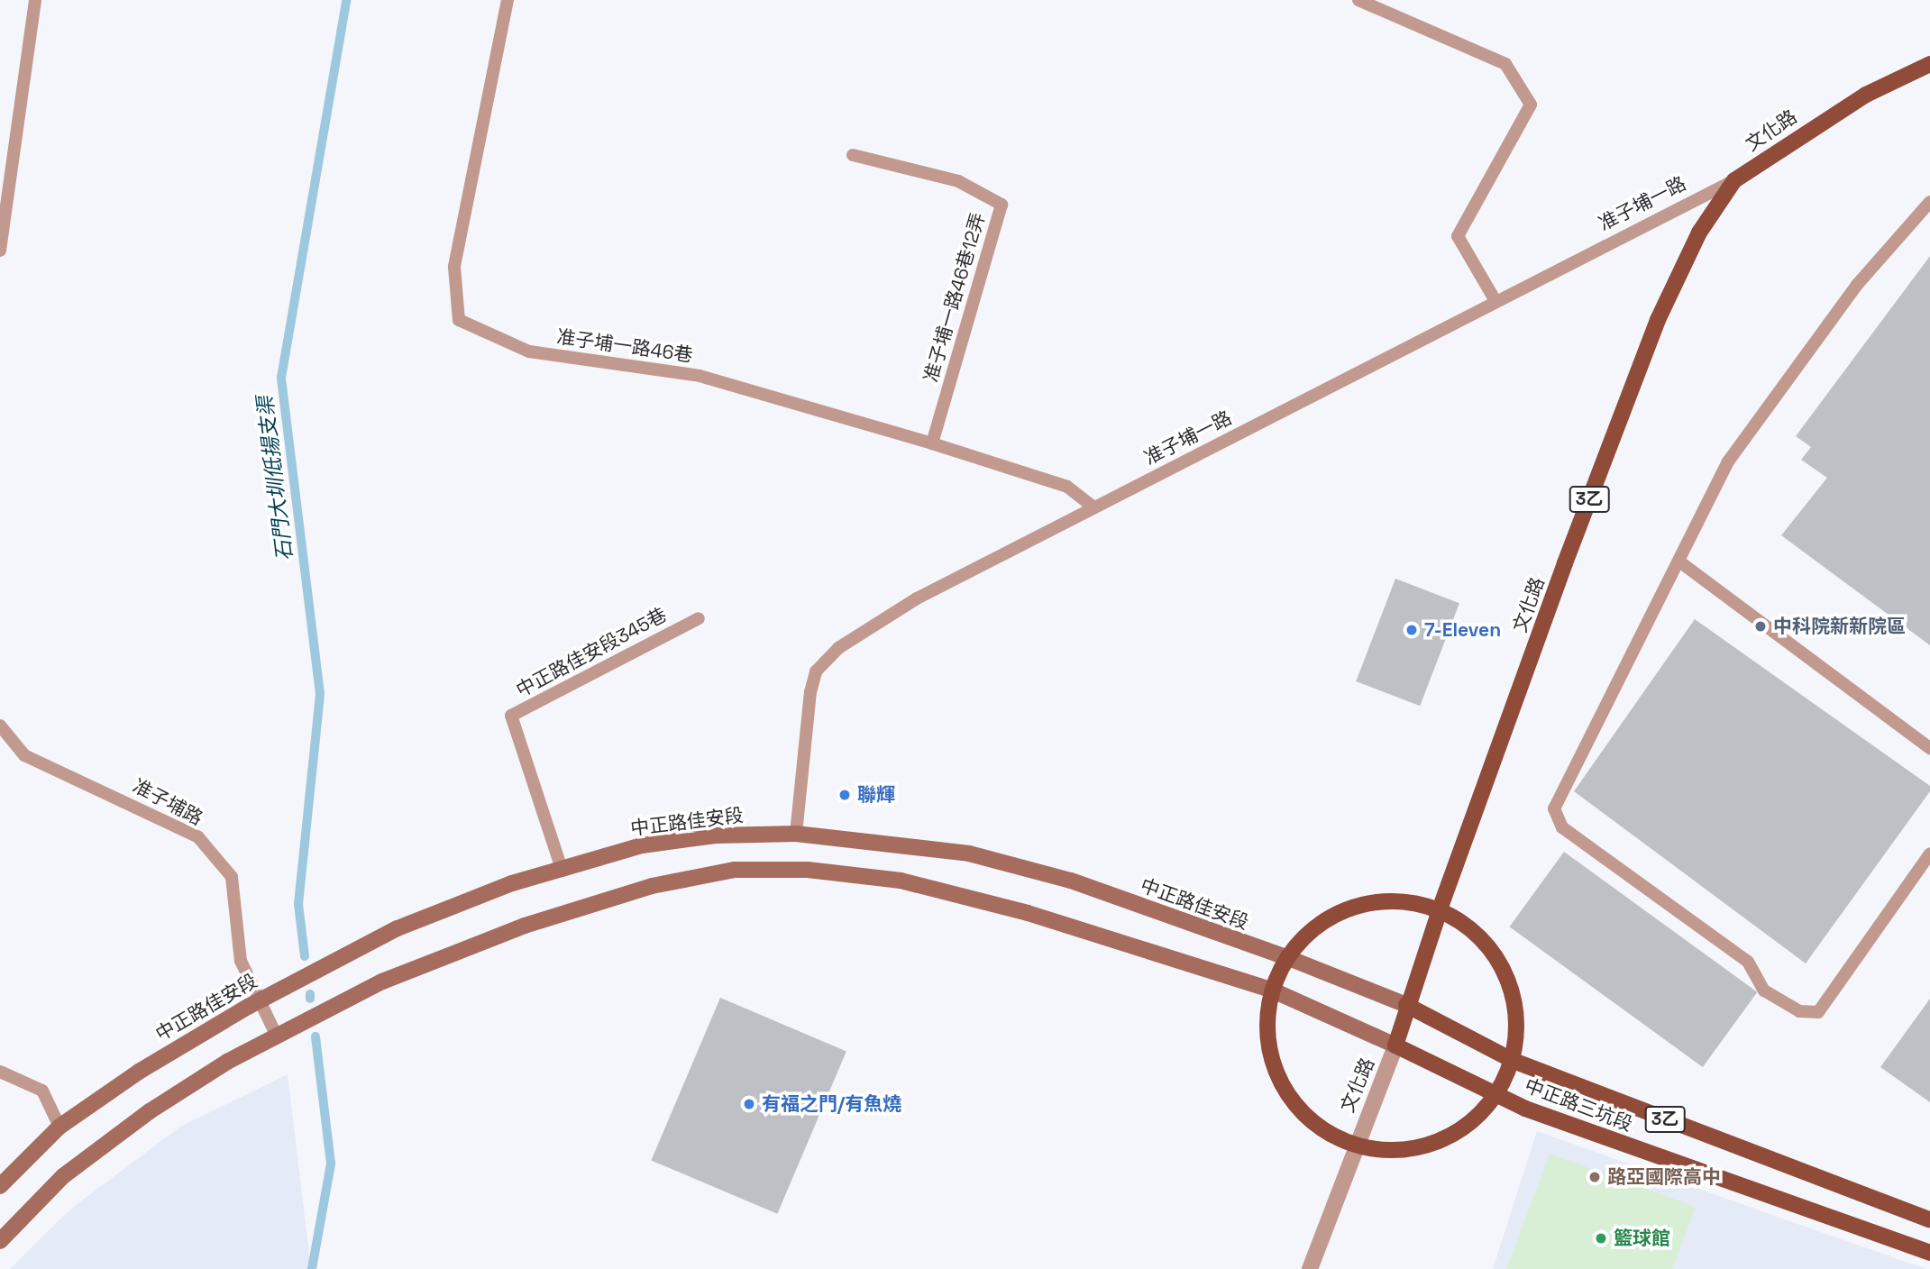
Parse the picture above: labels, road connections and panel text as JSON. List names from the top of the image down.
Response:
{
  "streets": {
    "main road": [
      "文化路",
      "3乙",
      "中正路佳安段",
      "中正路三坑段"
    ],
    "lane": [
      "准子埔一路",
      "准子埔一路46巷12弄",
      "准子埔一路46巷",
      "中正路佳安段345巷",
      "准子埔路"
    ]
  },
  "crossings": [
    ["文化路", "准子埔一路"],
    ["文化路", "中正路佳安段"],
    ["文化路", "中正路三坑段"],
    ["准子埔一路", "准子埔一路46巷"],
    ["准子埔一路", "中正路佳安段"],
    ["准子埔一路46巷12弄", "准子埔一路46巷"],
    ["中正路佳安段345巷", "中正路佳安段"],
    ["准子埔路", "中正路佳安段"],
    ["中正路佳安段", "中正路三坑段"]
  ],
  "water": ["石門大圳低揚支渠"],
  "places": [
    "中科院新新院區",
    "7-Eleven",
    "聯輝",
    "有福之門/有魚燒",
    "路亞國際高中",
    "籃球館"
  ]
}
